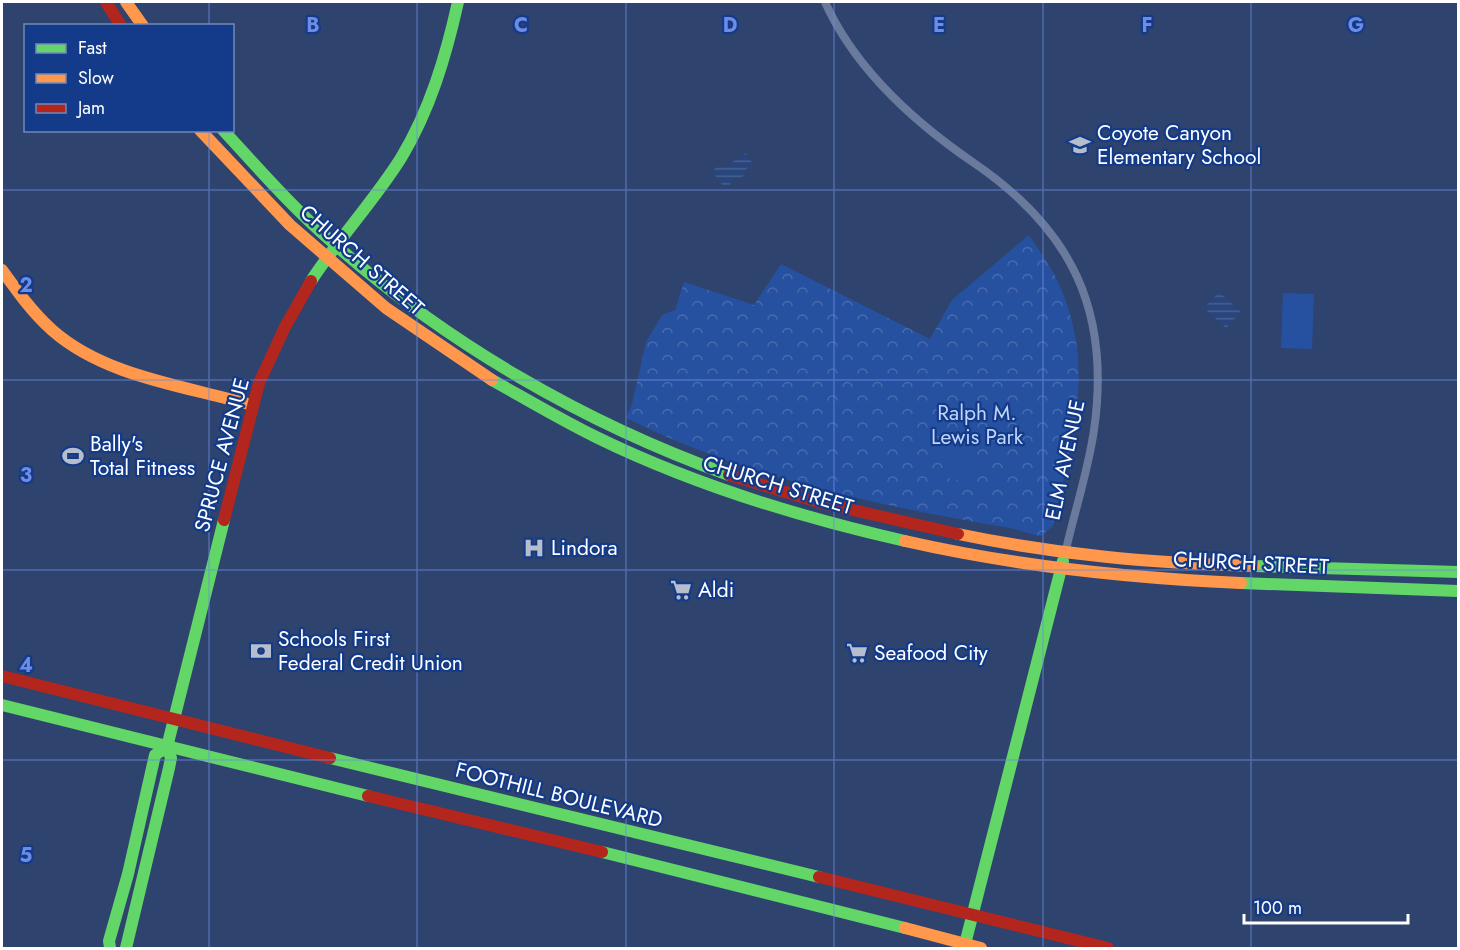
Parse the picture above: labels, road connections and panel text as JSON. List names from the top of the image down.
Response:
{
  "streets": {
    "main road": [
      "CHURCH STREET",
      "SPRUCE AVENUE",
      "ELM AVENUE",
      "FOOTHILL BOULEVARD"
    ]
  },
  "crossings": [
    ["CHURCH STREET", "SPRUCE AVENUE"],
    ["CHURCH STREET", "ELM AVENUE"],
    ["SPRUCE AVENUE", "FOOTHILL BOULEVARD"],
    ["ELM AVENUE", "FOOTHILL BOULEVARD"]
  ],
  "parks": ["Ralph M. Lewis Park"],
  "places": {
    "school or university": ["Coyote Canyon Elementary School"],
    "sports": ["Bally's Total Fitness"],
    "hospital": ["Lindora"],
    "supermarket": ["Aldi", "Seafood City"],
    "bank": ["Schools First Federal Credit Union"]
  },
  "legend": ["Fast", "Slow", "Jam"],
  "scale_bar": "100 m",
  "grid": {
    "columns": [
      "B",
      "C",
      "D",
      "E",
      "F",
      "G"
    ],
    "rows": [
      "2",
      "3",
      "4",
      "5"
    ]
  }
}
